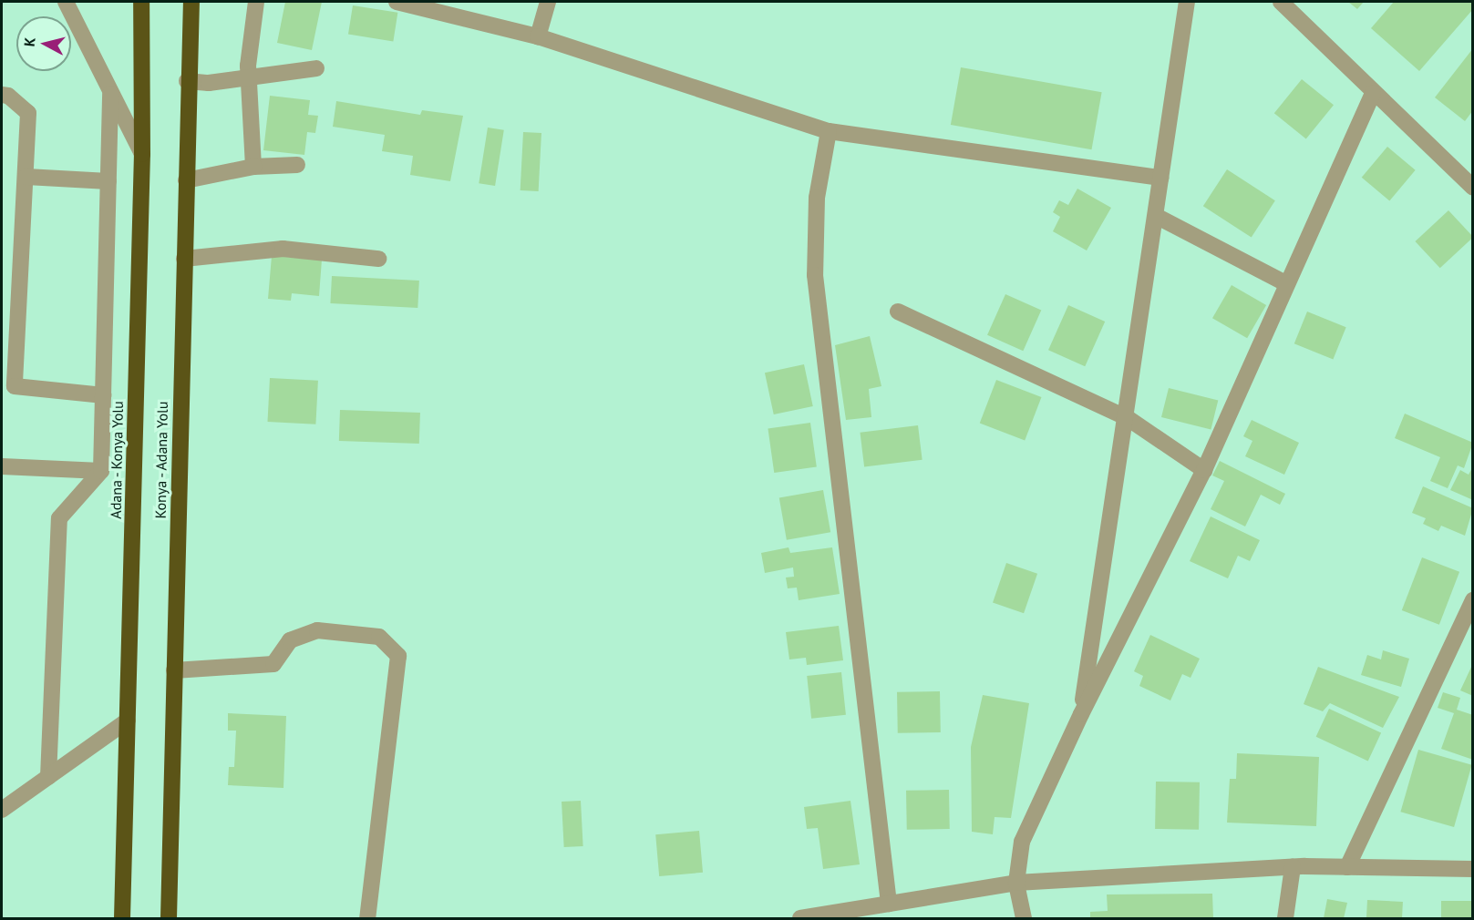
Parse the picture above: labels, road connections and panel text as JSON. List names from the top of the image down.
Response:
{
  "streets": {
    "highway": ["Adana - Konya Yolu", "Konya - Adana Yolu"]
  },
  "north": "left"
}
